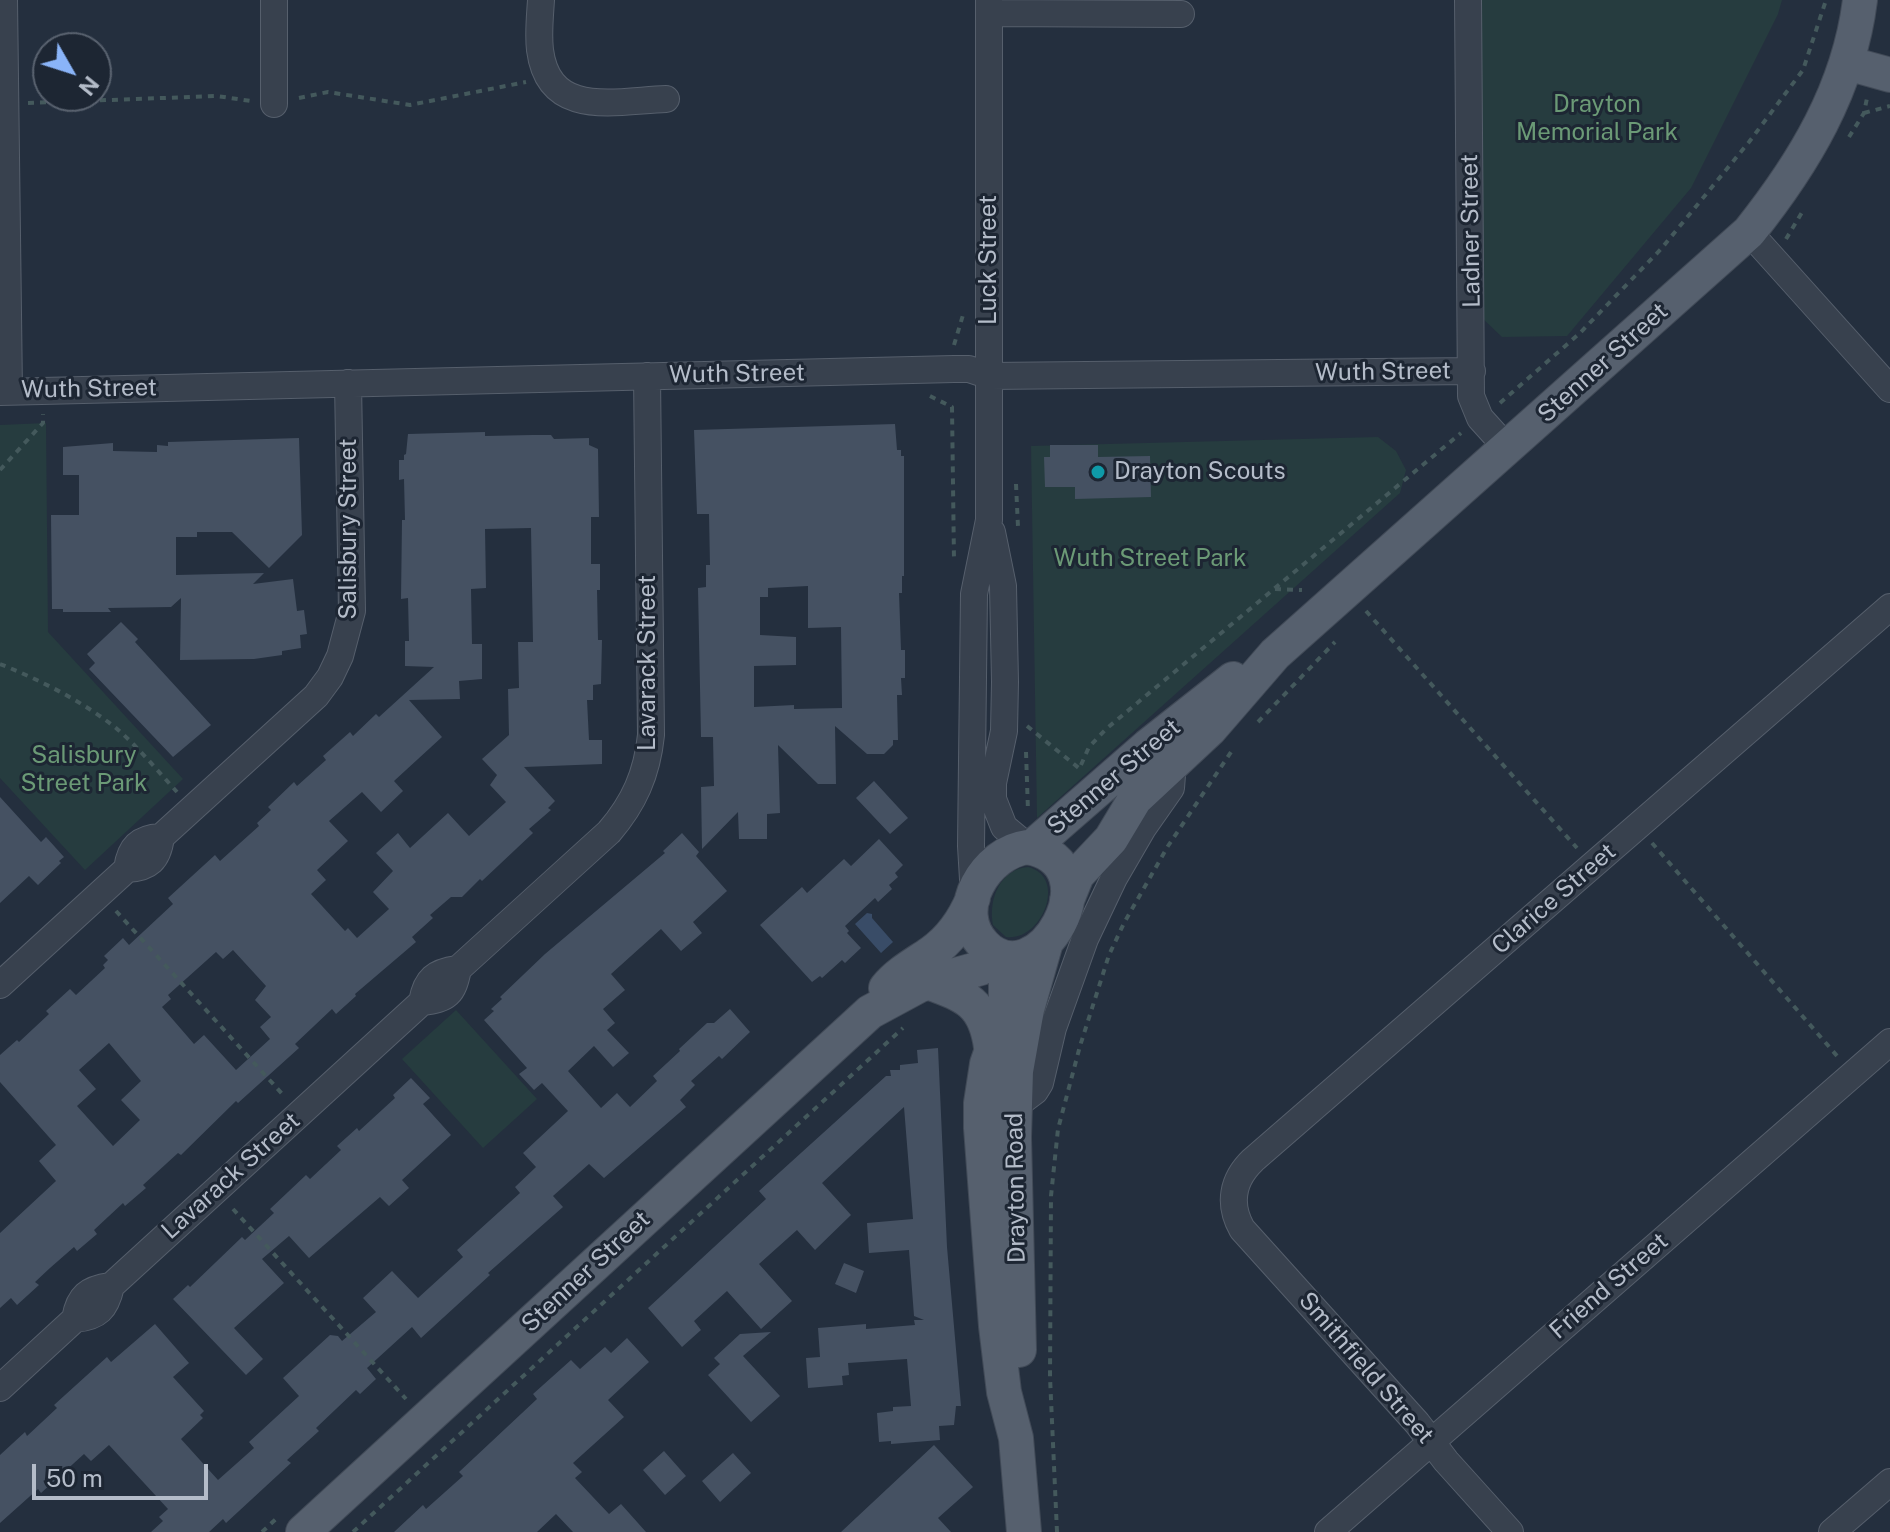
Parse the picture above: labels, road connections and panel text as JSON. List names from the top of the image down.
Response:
{
  "streets": {
    "main road": ["Stenner Street", "Drayton Road"],
    "street": [
      "Ladner Street",
      "Luck Street",
      "Wuth Street",
      "Salisbury Street",
      "Lavarack Street",
      "Clarice Street",
      "Friend Street",
      "Smithfield Street"
    ]
  },
  "crossings": [
    ["Ladner Street", "Stenner Street"],
    ["Ladner Street", "Wuth Street"],
    ["Luck Street", "Stenner Street"],
    ["Luck Street", "Wuth Street"],
    ["Luck Street", "Drayton Road"],
    ["Stenner Street", "Drayton Road"],
    ["Wuth Street", "Salisbury Street"],
    ["Wuth Street", "Lavarack Street"],
    ["Clarice Street", "Smithfield Street"],
    ["Friend Street", "Smithfield Street"]
  ],
  "parks": ["Drayton Memorial Park", "Wuth Street Park", "Salisbury Street Park"],
  "places": ["Drayton Scouts"],
  "scale_bar": "50 m",
  "north": "bottom right"
}
